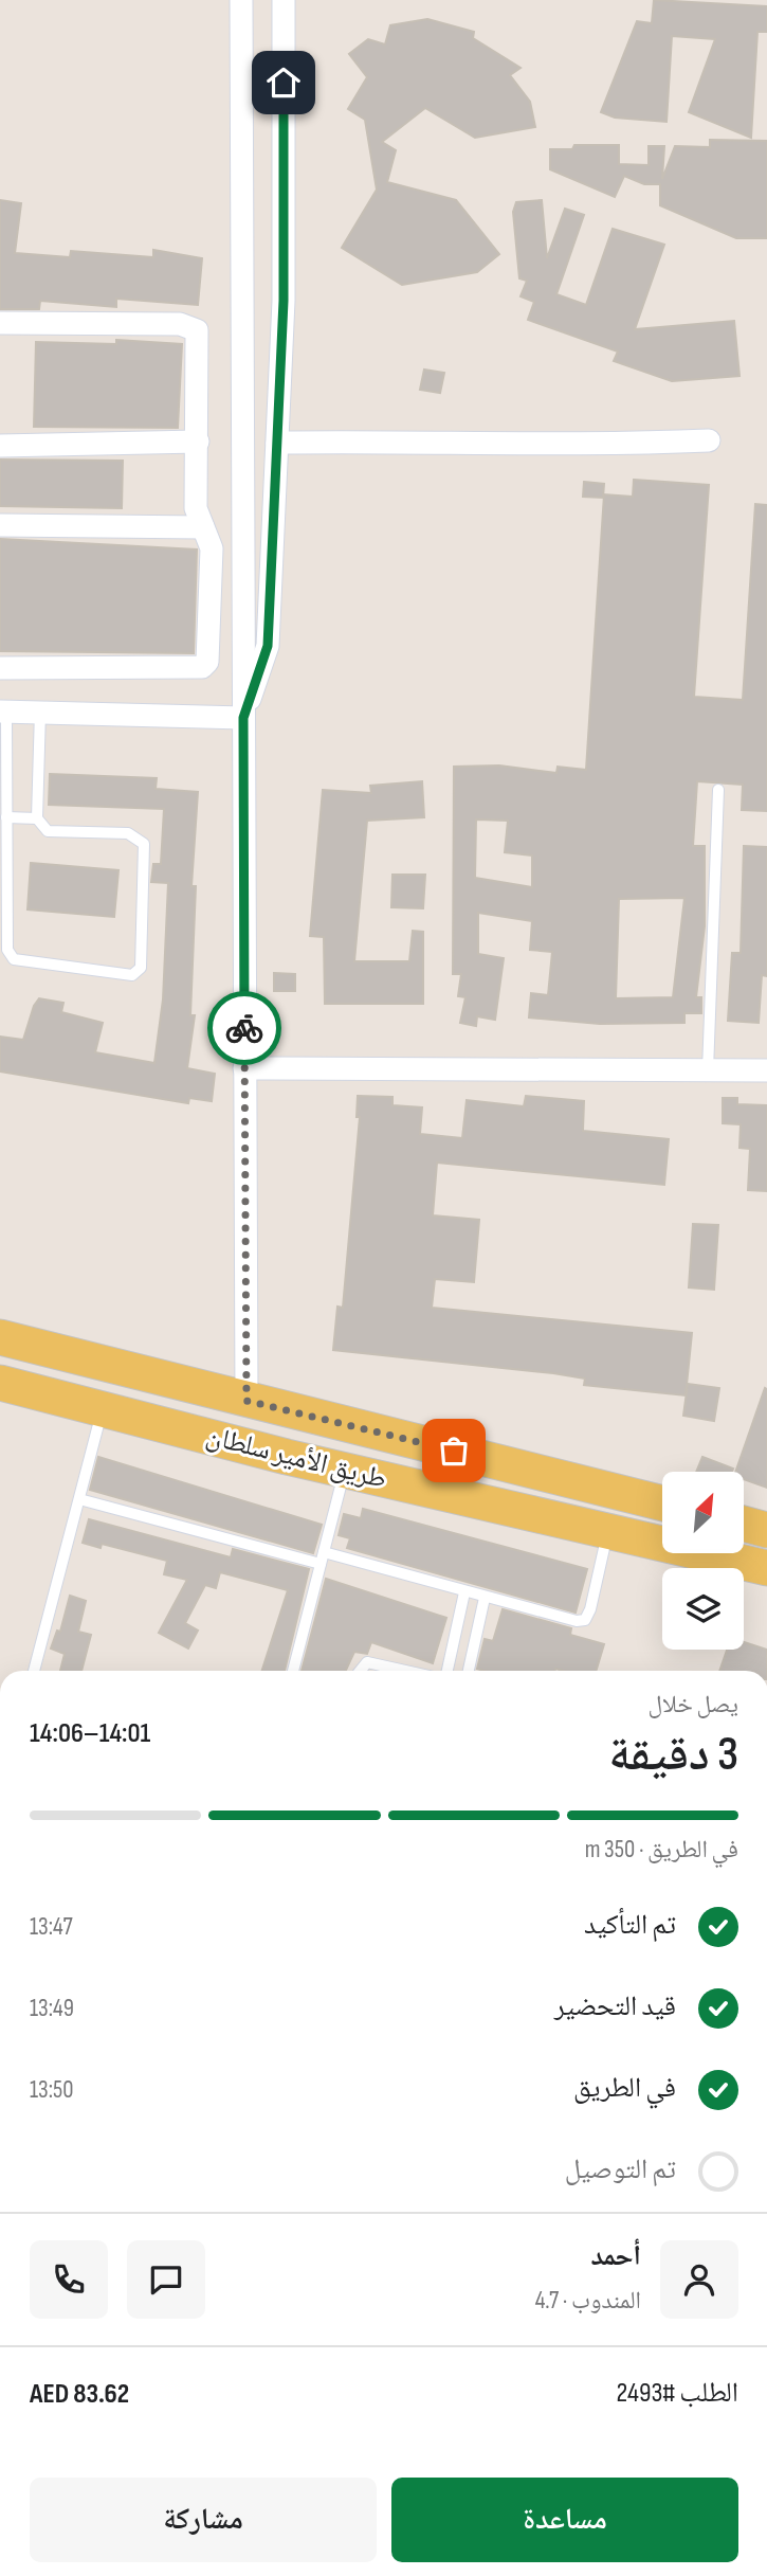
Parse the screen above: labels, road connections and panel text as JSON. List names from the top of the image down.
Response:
{
  "streets": {
    "main road": ["طريق الأمير سلطان"]
  },
  "north": "top right",
  "page": {
    "heading": ["3 دقيقة", "يصل خلال", "14:01–14:06"],
    "panel": [
      "أحمد",
      "المندوب · 4.7",
      "الطلب #2493",
      "AED 83.62"
    ],
    "bar": "في الطريق · 350 m",
    "list": [
      ["تم التأكيد", "13:47"],
      ["قيد التحضير", "13:49"],
      ["في الطريق", "13:50"],
      "تم التوصيل"
    ],
    "buttons": ["مساعدة", "مشاركة"]
  }
}
